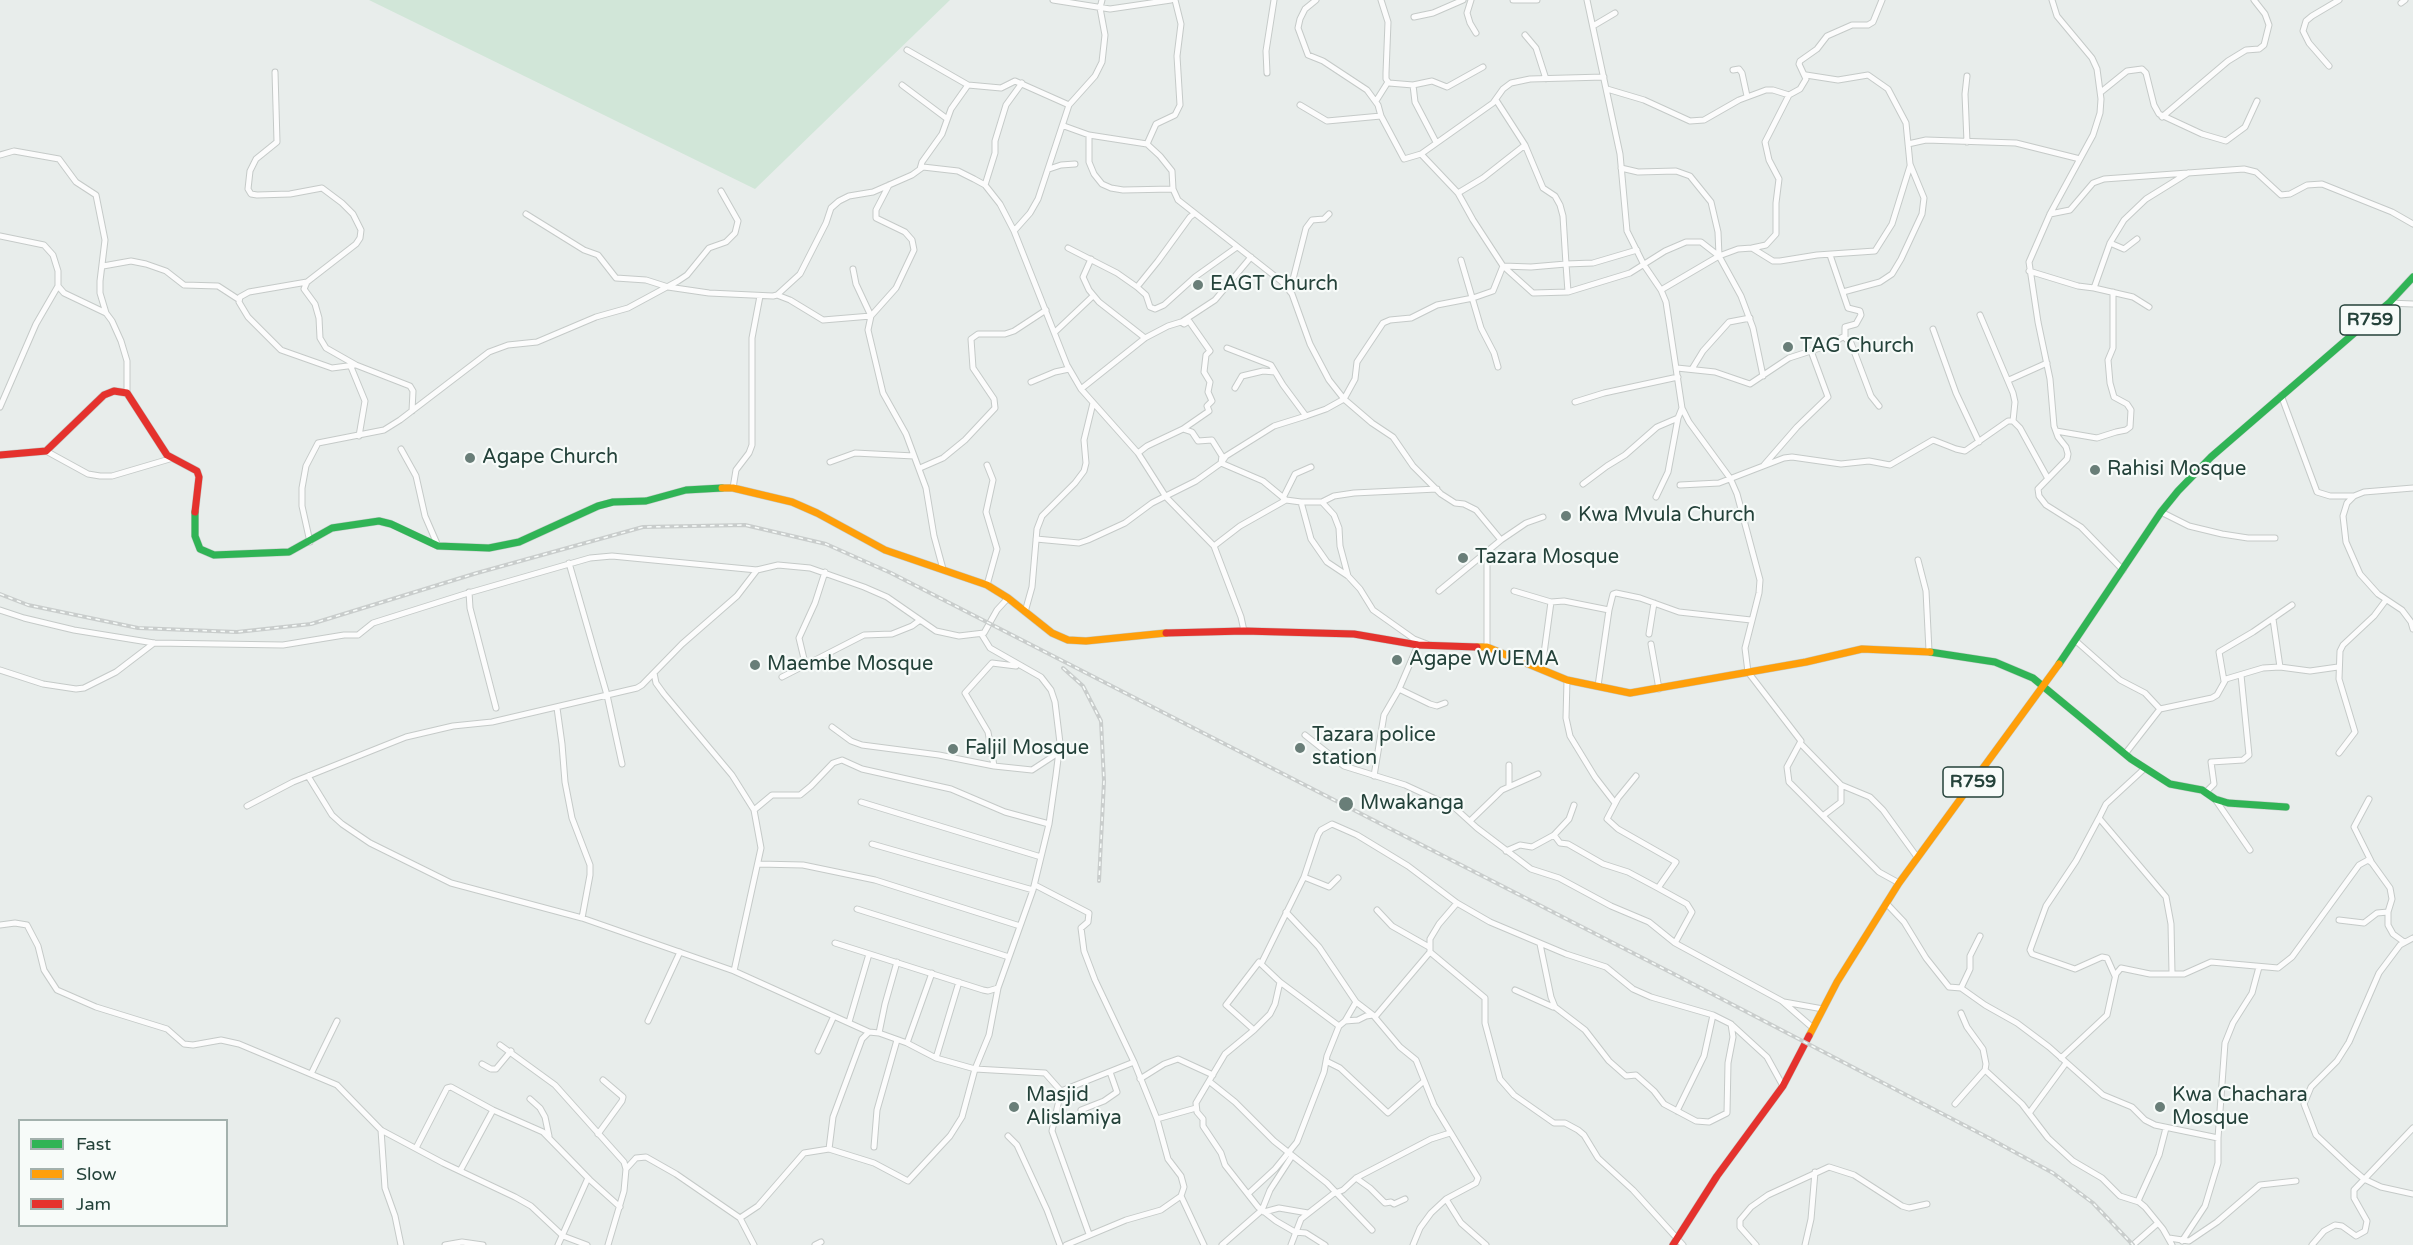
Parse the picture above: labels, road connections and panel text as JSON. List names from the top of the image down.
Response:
{
  "streets": {
    "street": ["R759"]
  },
  "places": [
    "EAGT Church",
    "TAG Church",
    "Agape Church",
    "Rahisi Mosque",
    "Kwa Mvula Church",
    "Tazara Mosque",
    "Agape WUEMA",
    "Maembe Mosque",
    "Tazara police station",
    "Faljil Mosque",
    "Mwakanga",
    "Masjid Alislamiya",
    "Kwa Chachara Mosque"
  ],
  "legend": ["Fast", "Slow", "Jam"]
}
